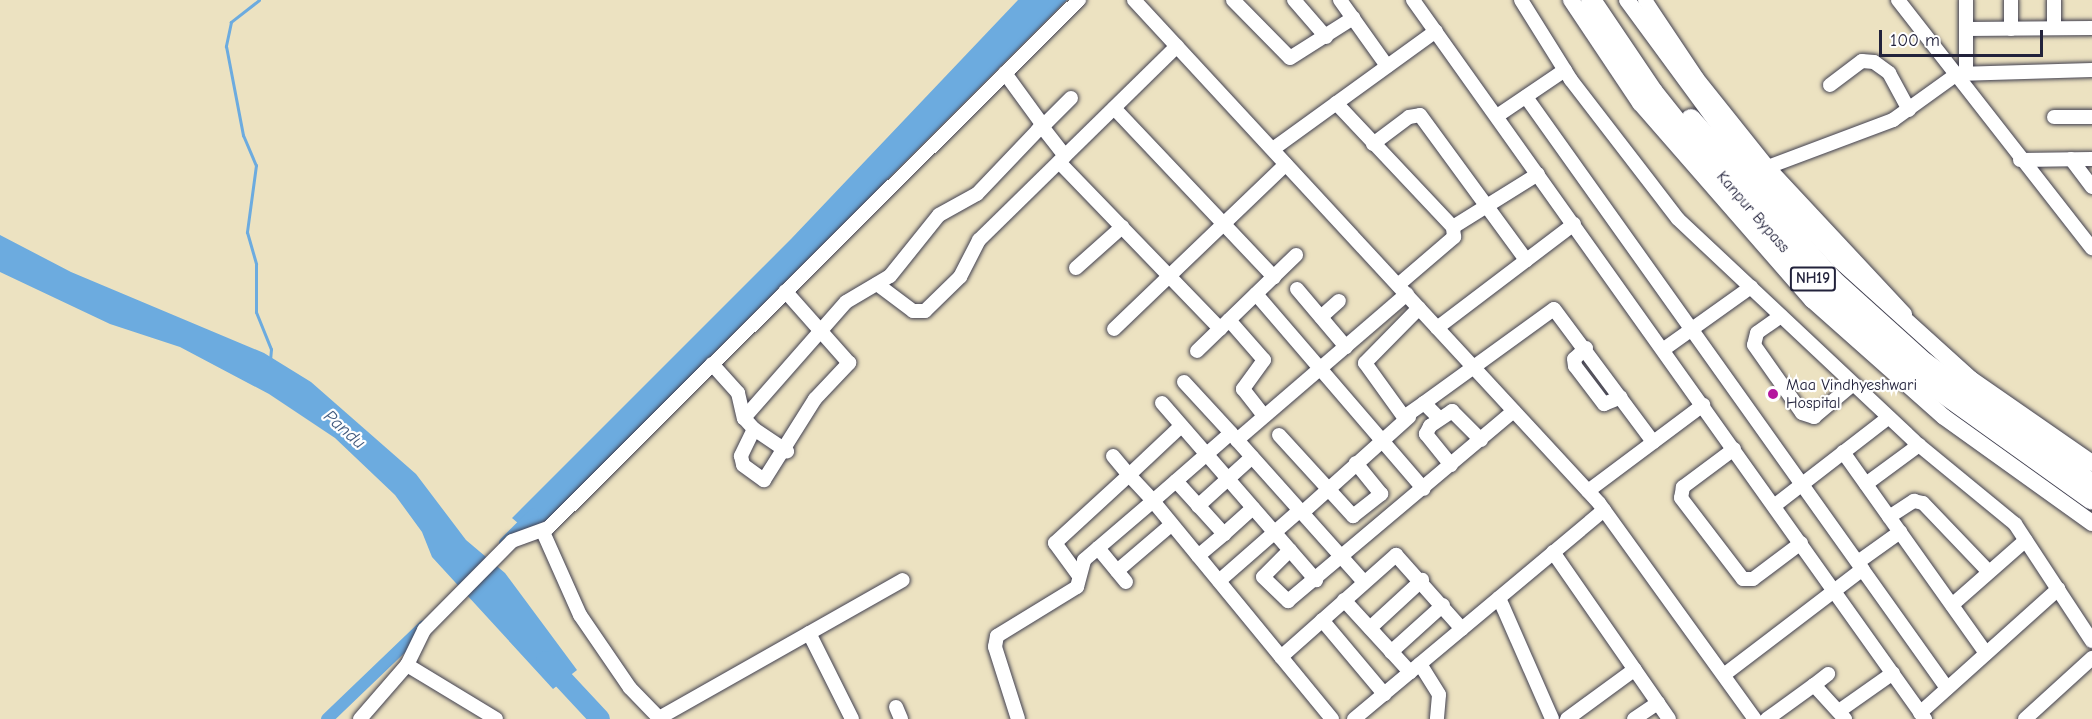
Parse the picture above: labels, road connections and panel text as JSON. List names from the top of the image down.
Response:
{
  "streets": {
    "highway": ["Kanpur Bypass", "NH19"]
  },
  "water": ["Pandu"],
  "places": ["Maa Vindhyeshwari Hospital"],
  "scale_bar": "100 m"
}
